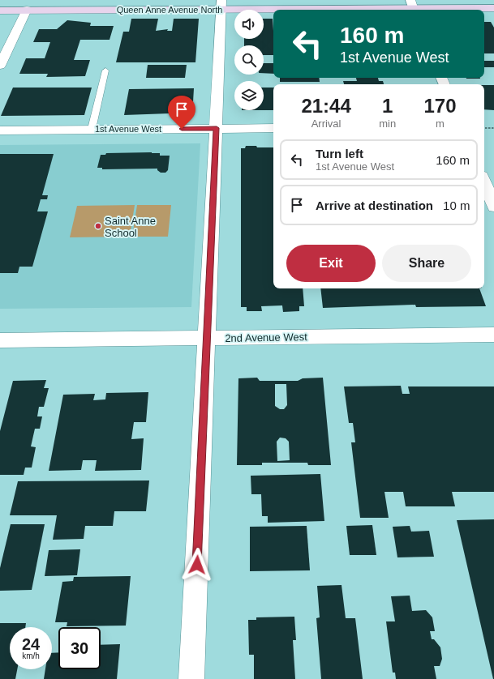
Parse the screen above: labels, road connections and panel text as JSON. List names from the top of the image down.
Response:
{
  "streets": {
    "main road": ["Queen Anne Avenue North"],
    "street": ["1st Avenue West", "2nd Avenue West"]
  },
  "places": ["Saint Anne School"],
  "page": {
    "turn": ["160 m", "1st Avenue West"],
    "eta": [
      "21:44",
      "Arrival",
      "1",
      "min",
      "170",
      "m"
    ],
    "list": [
      {
        "name": "Turn left",
        "note": "1st Avenue West",
        "value": "160 m"
      },
      {
        "name": "Arrive at destination",
        "value": "10 m"
      }
    ],
    "buttons": ["Exit", "Share"],
    "speed": "24 km/h",
    "limit": "30"
  }
}
